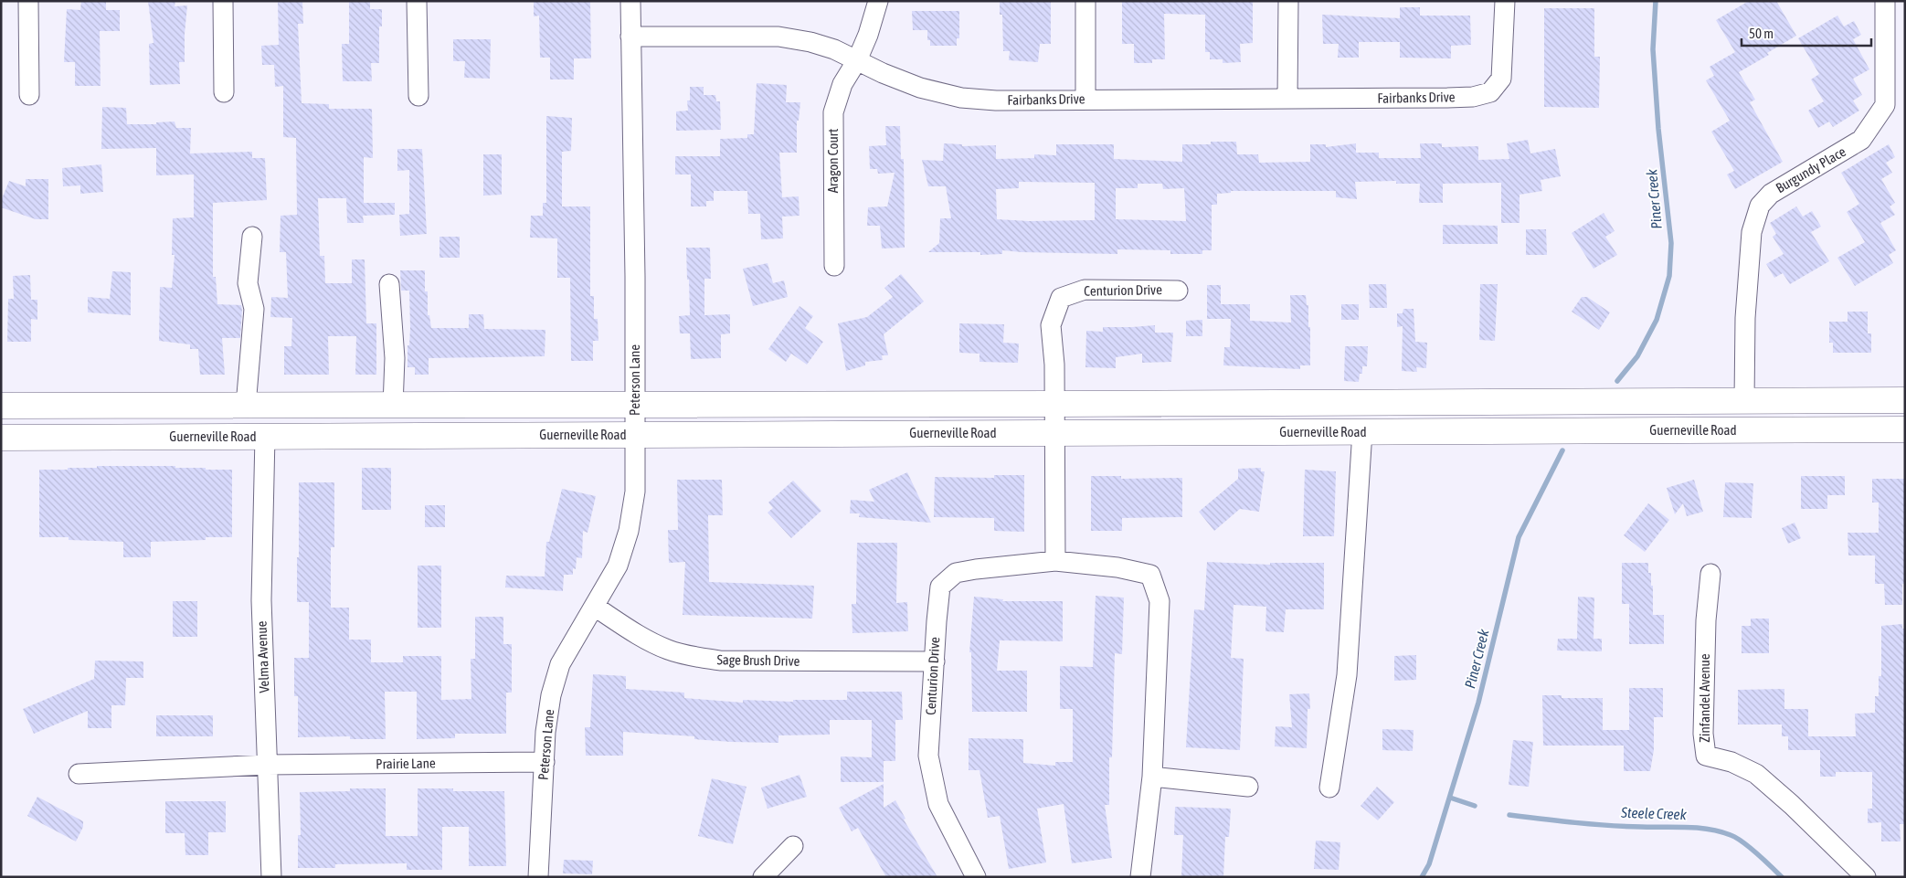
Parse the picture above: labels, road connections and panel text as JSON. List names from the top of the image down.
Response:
{
  "streets": {
    "main road": ["Guerneville Road"],
    "street": [
      "Fairbanks Drive",
      "Aragon Court",
      "Burgundy Place",
      "Centurion Drive",
      "Peterson Lane",
      "Velma Avenue",
      "Sage Brush Drive",
      "Zinfandel Avenue",
      "Prairie Lane"
    ]
  },
  "crossings": [
    ["Fairbanks Drive", "Aragon Court"],
    ["Fairbanks Drive", "Peterson Lane"],
    ["Burgundy Place", "Guerneville Road"],
    ["Centurion Drive", "Guerneville Road"],
    ["Centurion Drive", "Sage Brush Drive"],
    ["Peterson Lane", "Guerneville Road"],
    ["Peterson Lane", "Sage Brush Drive"],
    ["Peterson Lane", "Prairie Lane"],
    ["Guerneville Road", "Velma Avenue"],
    ["Velma Avenue", "Prairie Lane"]
  ],
  "water": ["Piner Creek", "Steele Creek"],
  "scale_bar": "50 m"
}
